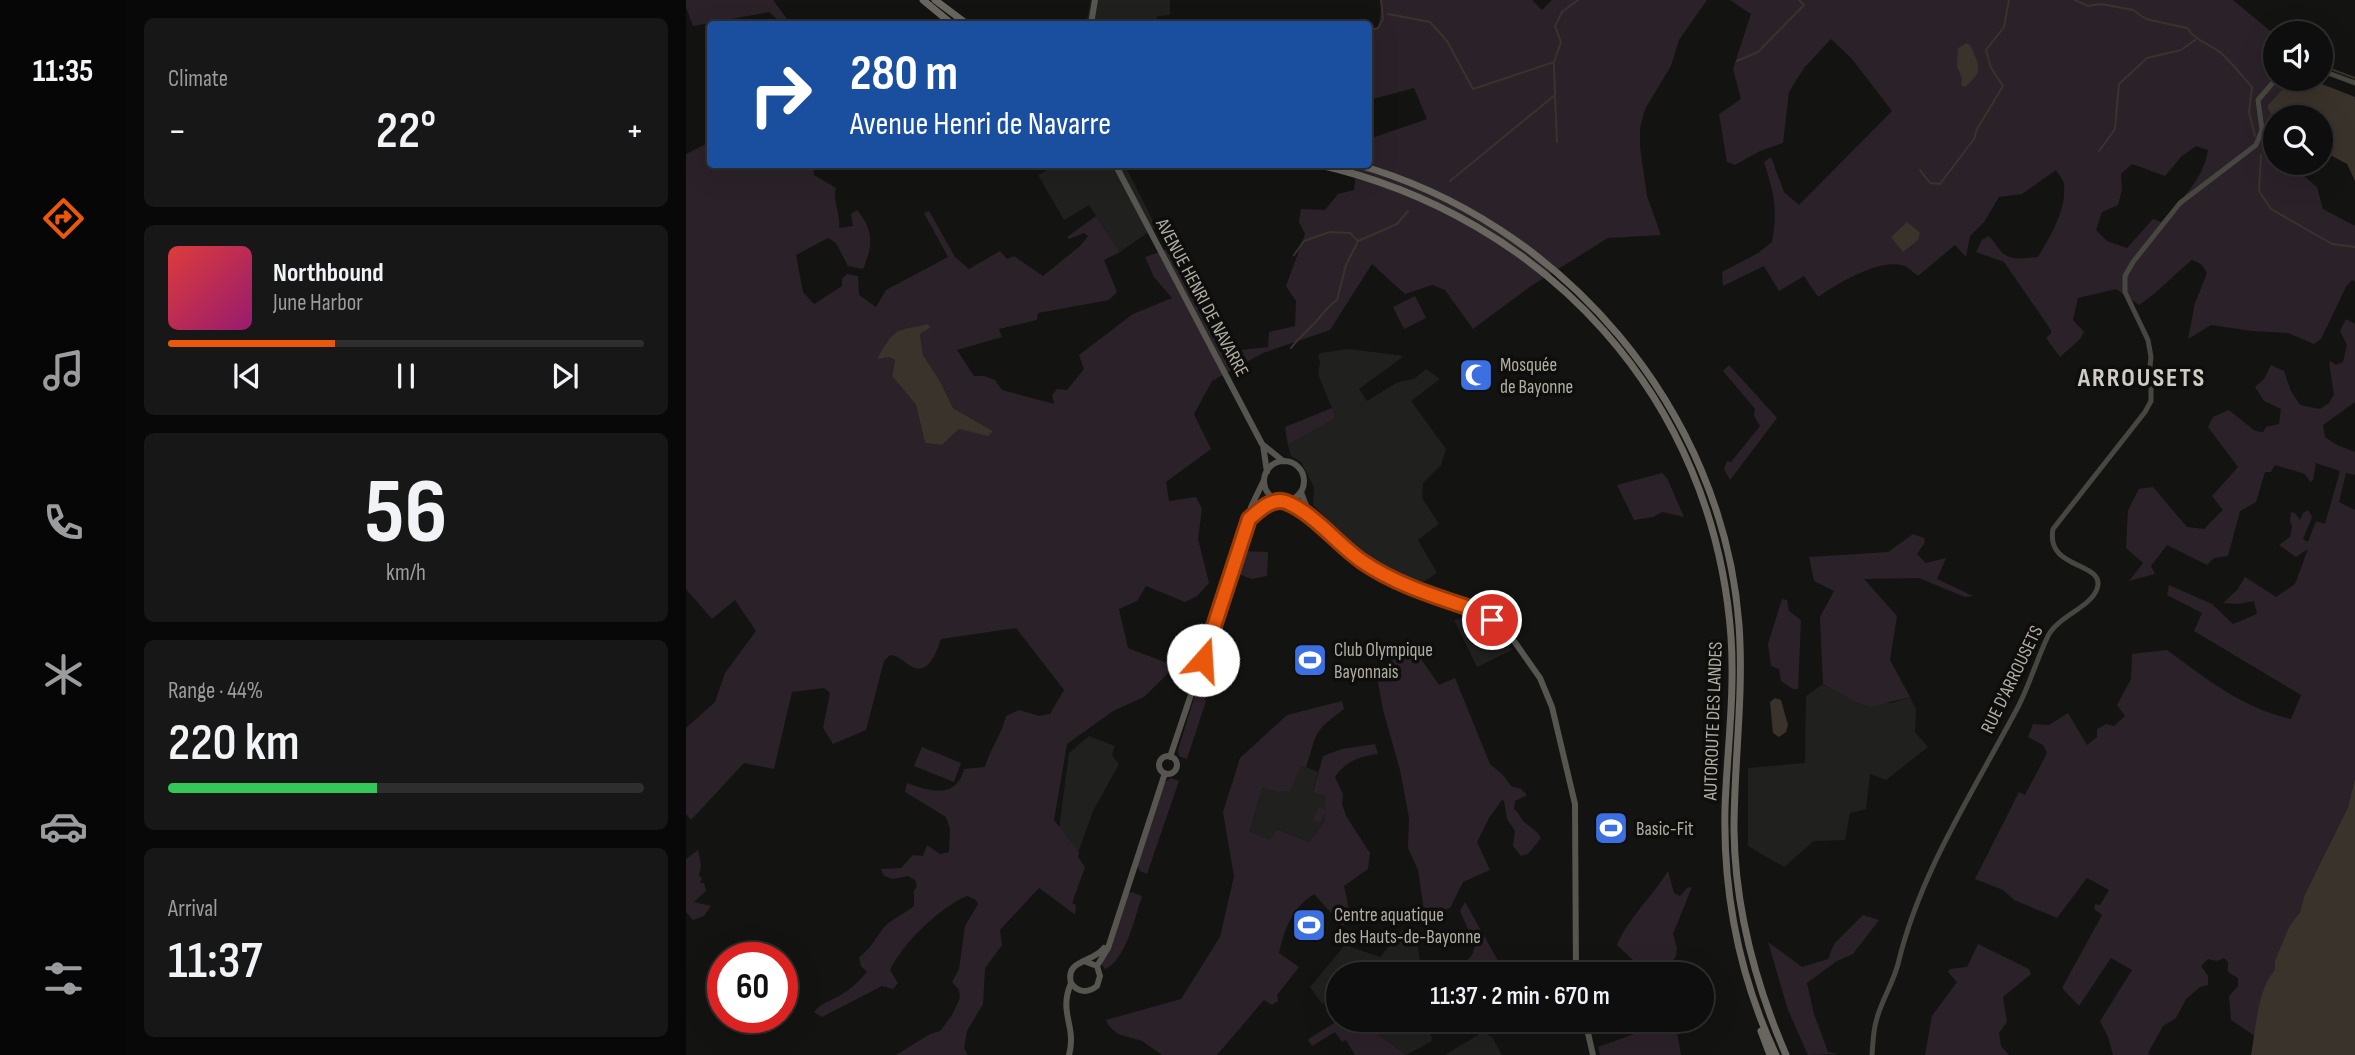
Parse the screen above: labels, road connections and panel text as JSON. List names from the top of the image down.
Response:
{
  "streets": {
    "highway": ["AUTOROUTE DES LANDES"],
    "main road": ["AVENUE HENRI DE NAVARRE", "RUE D'ARROUSETS"]
  },
  "districts": ["ARROUSETS"],
  "places": {
    "mosque": ["Mosquée de Bayonne"],
    "sports": ["Club Olympique Bayonnais", "Basic-Fit", "Centre aquatique des Hauts-de-Bayonne"]
  },
  "page": {
    "tabs": "11:35",
    "tile": [
      "Climate",
      ["56", "km/h"],
      ["Range · 44%", "220 km"],
      ["Arrival", "11:37"]
    ],
    "turn": ["280 m", "Avenue Henri de Navarre"],
    "heat": ["−", "22°", "+"],
    "song": ["Northbound", "June Harbor"],
    "limit": "60",
    "trip": "11:37 · 2 min · 670 m"
  }
}
